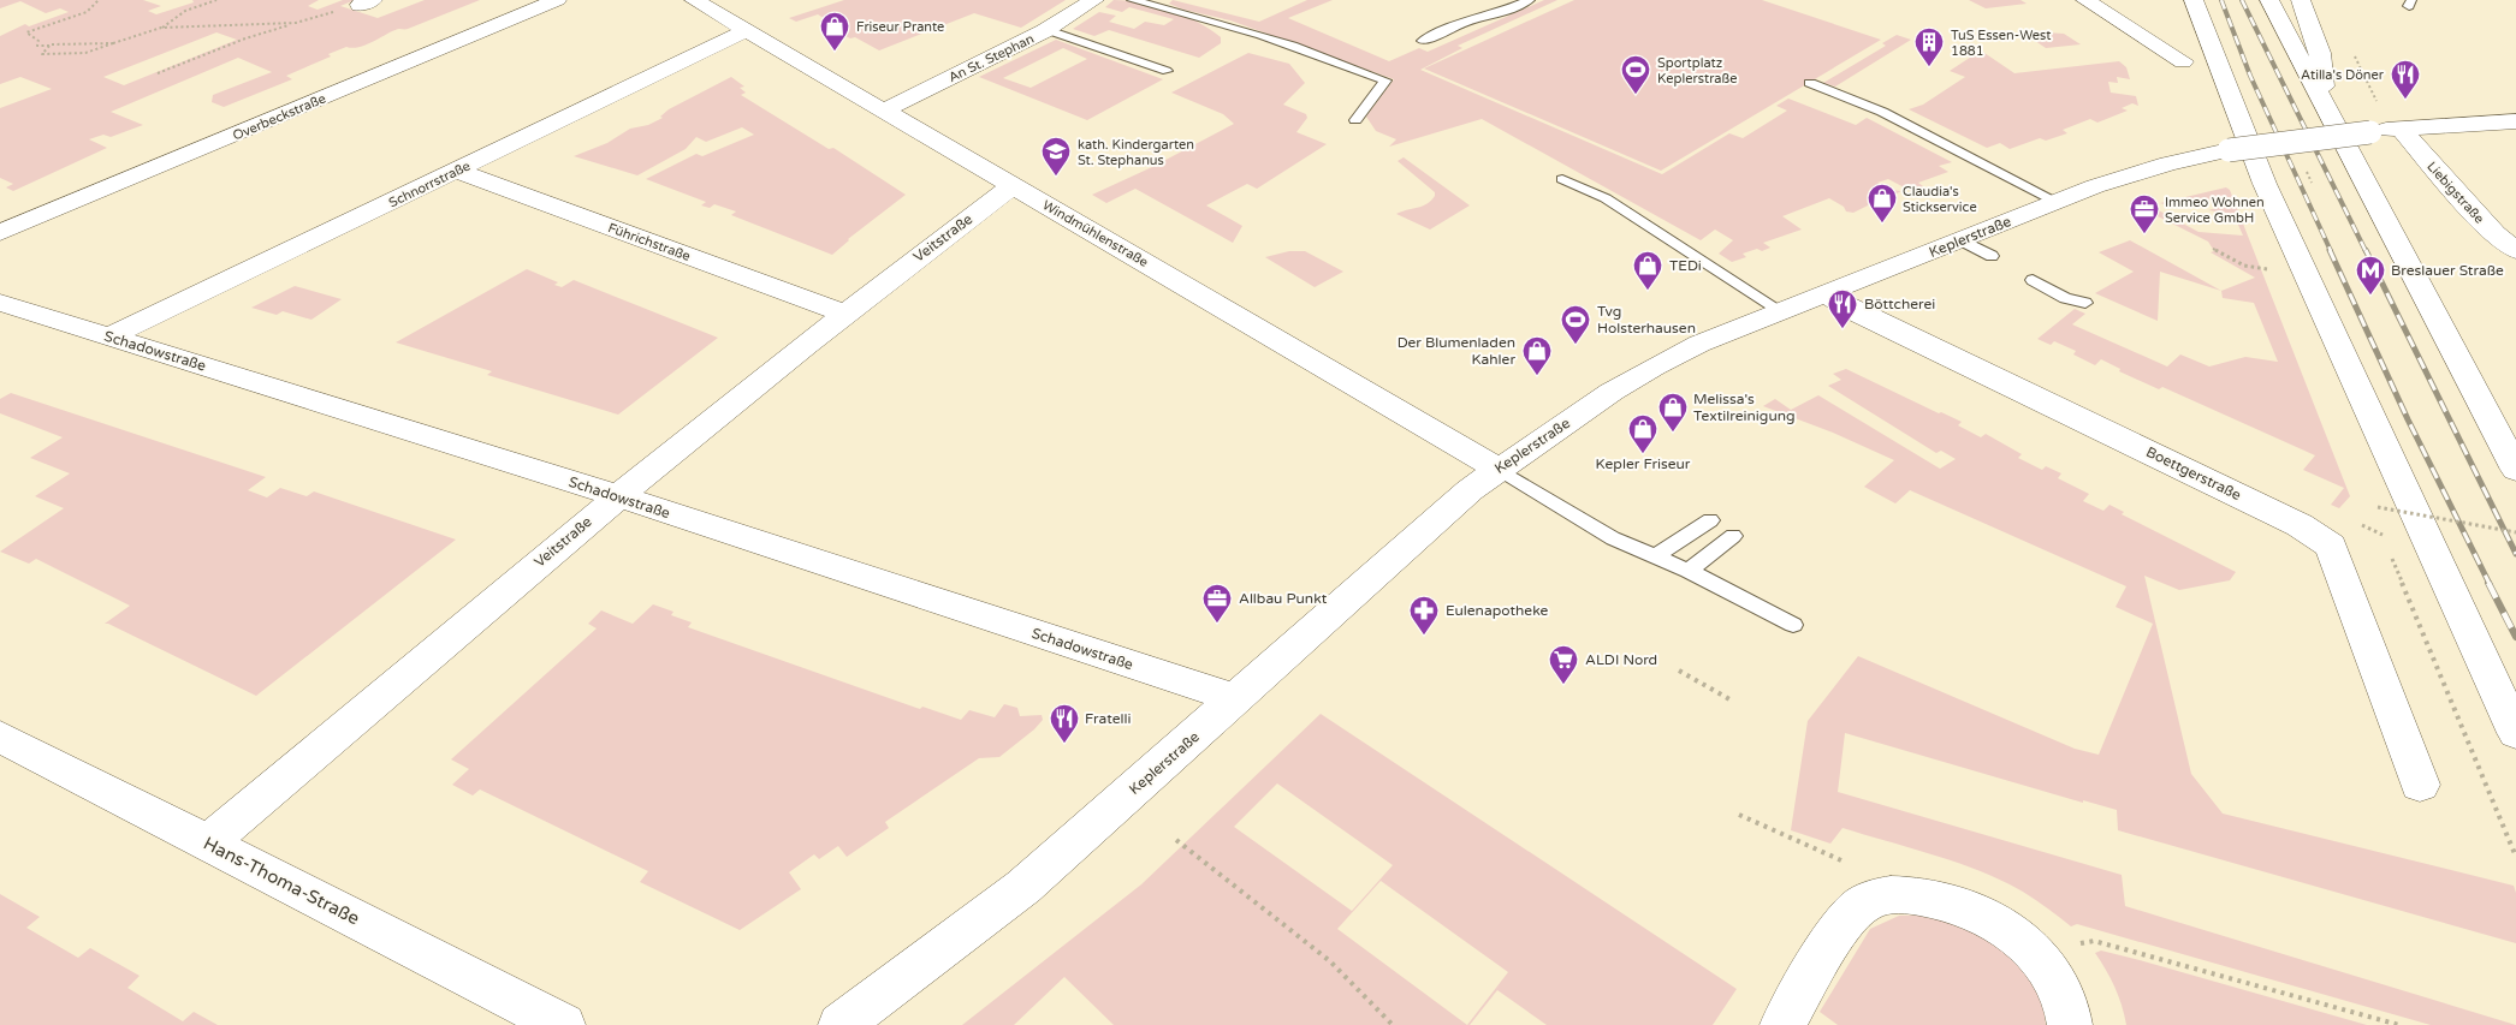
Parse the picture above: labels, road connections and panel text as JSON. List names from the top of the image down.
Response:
{
  "streets": {
    "main road": [
      "An St. Stephan",
      "Overbeckstraße",
      "Schnorrstraße",
      "Liebigstraße",
      "Windmühlenstraße",
      "Keplerstraße",
      "Veitstraße",
      "Führichstraße",
      "Schadowstraße",
      "Boettgerstraße",
      "Hans-Thoma-Straße"
    ]
  },
  "crossings": [
    ["An St. Stephan", "Windmühlenstraße"],
    ["Schnorrstraße", "Windmühlenstraße"],
    ["Schnorrstraße", "Führichstraße"],
    ["Schnorrstraße", "Schadowstraße"],
    ["Liebigstraße", "Keplerstraße"],
    ["Windmühlenstraße", "Keplerstraße"],
    ["Windmühlenstraße", "Veitstraße"],
    ["Keplerstraße", "Schadowstraße"],
    ["Keplerstraße", "Boettgerstraße"],
    ["Veitstraße", "Führichstraße"],
    ["Veitstraße", "Schadowstraße"],
    ["Veitstraße", "Hans-Thoma-Straße"]
  ],
  "places": {
    "shop": [
      "Friseur Prante",
      "Claudia's Stickservice",
      "TEDi",
      "Der Blumenladen Kahler",
      "Melissa's Textilreinigung",
      "Kepler Friseur"
    ],
    "building": ["TuS Essen-West 1881"],
    "sports": ["Sportplatz Keplerstraße", "Tvg Holsterhausen"],
    "restaurant": ["Atilla's Döner", "Böttcherei", "Fratelli"],
    "school or university": ["kath. Kindergarten St. Stephanus"],
    "office": ["Immeo Wohnen Service GmbH", "Allbau Punkt"],
    "metro station": ["Breslauer Straße"],
    "pharmacy": ["Eulenapotheke"],
    "supermarket": ["ALDI Nord"]
  }
}
